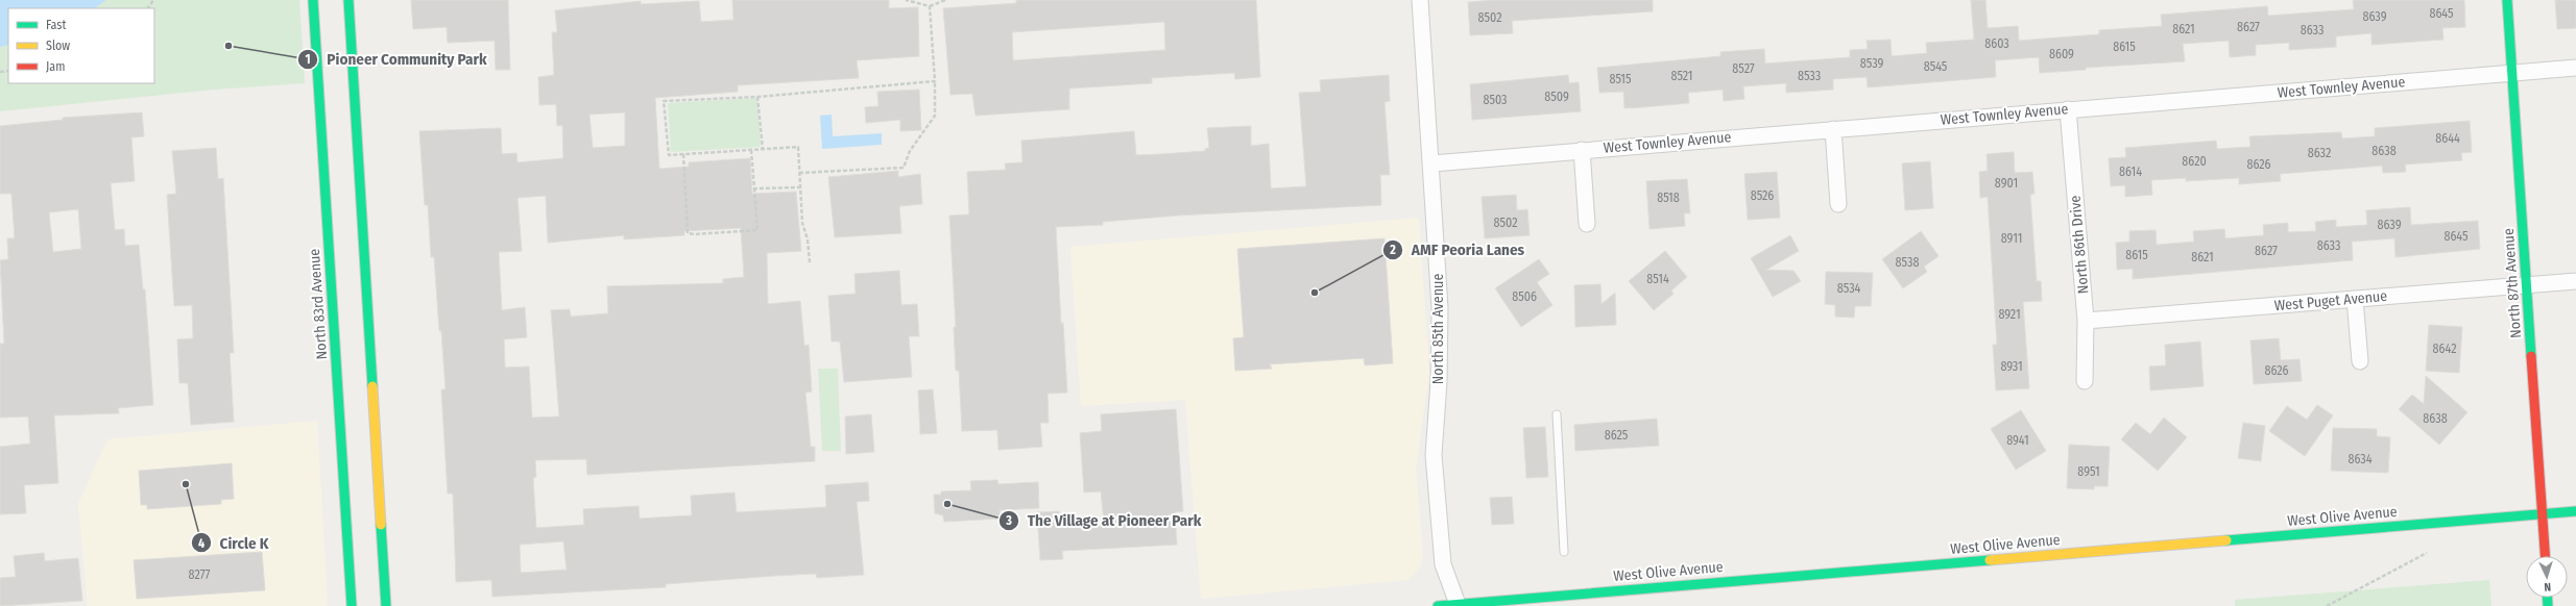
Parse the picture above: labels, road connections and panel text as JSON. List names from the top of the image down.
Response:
{
  "streets": {
    "main road": ["North 87th Avenue", "North 83rd Avenue", "West Olive Avenue"],
    "street": [
      "West Townley Avenue",
      "North 86th Drive",
      "West Puget Avenue",
      "North 85th Avenue"
    ]
  },
  "crossings": [
    ["West Townley Avenue", "North 86th Drive"],
    ["West Townley Avenue", "North 87th Avenue"],
    ["West Townley Avenue", "North 85th Avenue"],
    ["North 86th Drive", "West Puget Avenue"],
    ["North 87th Avenue", "West Puget Avenue"],
    ["North 87th Avenue", "West Olive Avenue"],
    ["North 85th Avenue", "West Olive Avenue"]
  ],
  "places": [
    "Pioneer Community Park",
    "AMF Peoria Lanes",
    "Circle K",
    "The Village at Pioneer Park"
  ],
  "house_numbers": [
    "8645",
    "8639",
    "8502",
    "8627",
    "8621",
    "8633",
    "8603",
    "8615",
    "8609",
    "8539",
    "8545",
    "8527",
    "8521",
    "8533",
    "8515",
    "8509",
    "8503",
    "8644",
    "8638",
    "8632",
    "8620",
    "8626",
    "8614",
    "8901",
    "8526",
    "8518",
    "8502",
    "8639",
    "8645",
    "8911",
    "8633",
    "8627",
    "8615",
    "8621",
    "8538",
    "8514",
    "8534",
    "8506",
    "8921",
    "8642",
    "8931",
    "8626",
    "8638",
    "8625",
    "8941",
    "8634",
    "8951",
    "8277"
  ],
  "legend": ["Fast", "Slow", "Jam"],
  "north": "bottom"
}
